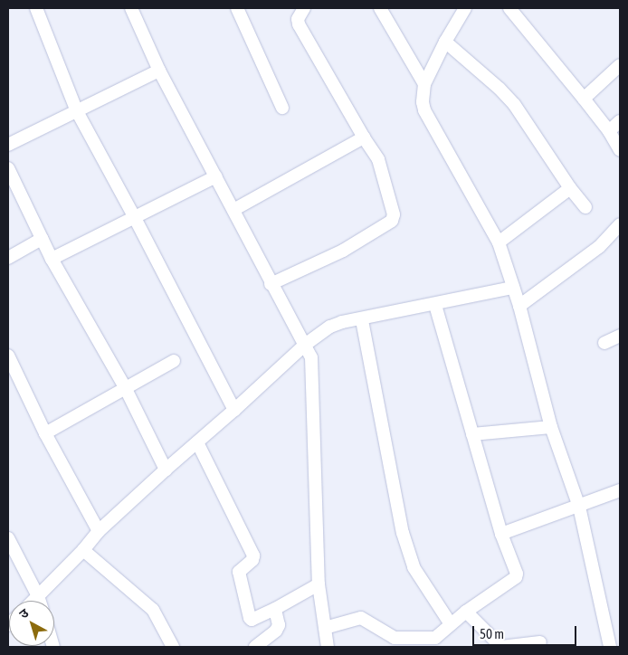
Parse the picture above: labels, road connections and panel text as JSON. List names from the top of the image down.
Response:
{
  "scale_bar": "50 m",
  "north": "top left"
}
